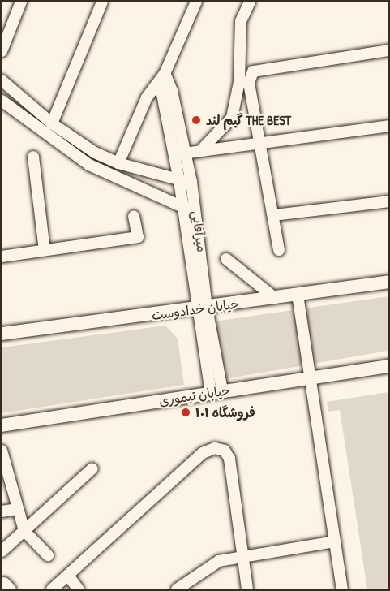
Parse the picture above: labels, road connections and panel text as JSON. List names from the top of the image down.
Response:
{
  "streets": {
    "main road": ["خیابان خدادوست", "خیابان تیموری"],
    "street": ["میرآقایی"]
  },
  "crossings": [
    ["میرآقایی", "خیابان خدادوست"],
    ["میرآقایی", "خیابان تیموری"]
  ],
  "places": ["گیم لند THE BEST", "فروشگاه ۱۰۱"]
}
